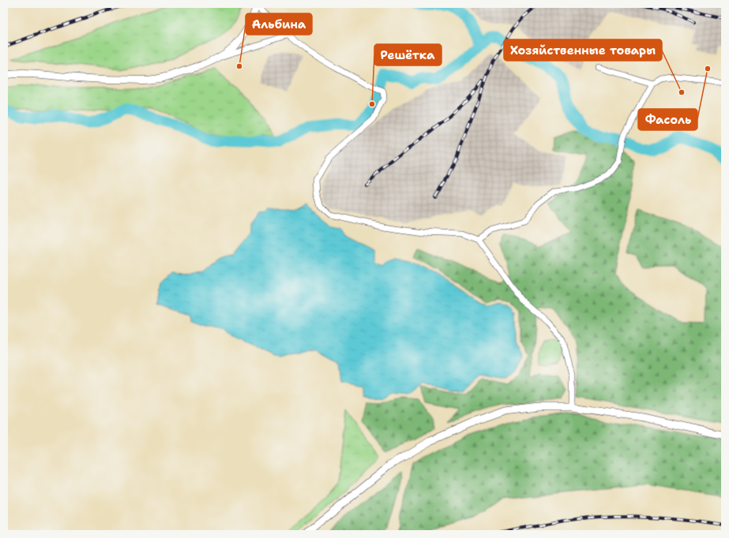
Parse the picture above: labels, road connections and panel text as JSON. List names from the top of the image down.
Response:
{
  "places": [
    "Альбина",
    "Фасоль",
    "Хозяйственные товары",
    "Решётка"
  ]
}
